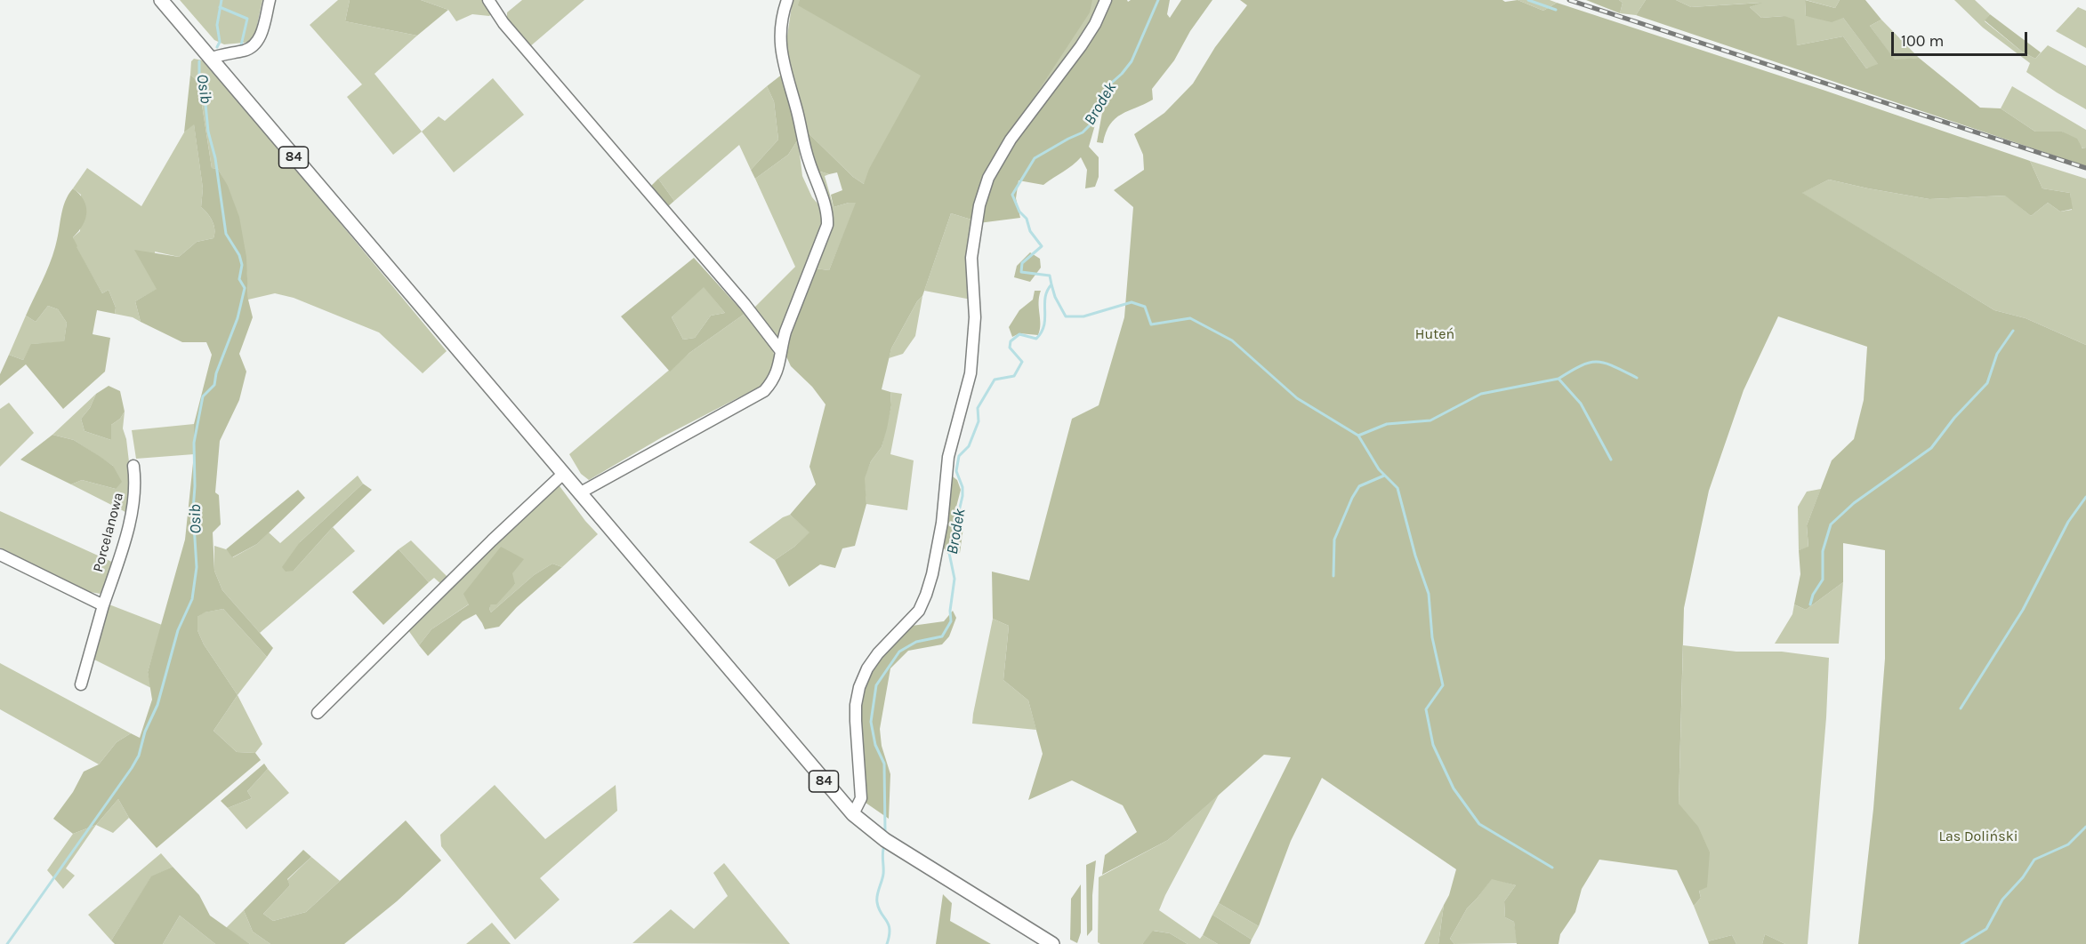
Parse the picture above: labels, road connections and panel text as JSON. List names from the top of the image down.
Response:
{
  "streets": {
    "main road": ["84"],
    "street": ["Porcelanowa"]
  },
  "water": ["Osib", "Brodek"],
  "parks": ["Huteń", "Las Doliński"],
  "scale_bar": "100 m"
}
